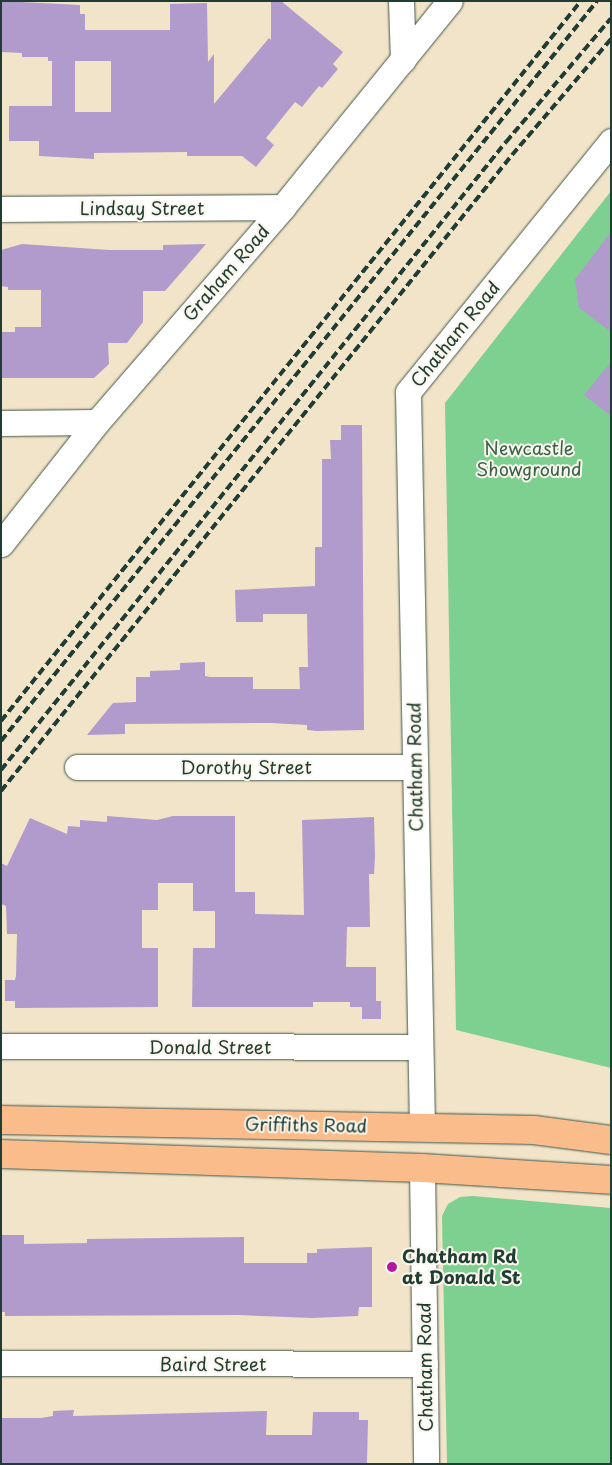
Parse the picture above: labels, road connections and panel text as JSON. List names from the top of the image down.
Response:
{
  "streets": {
    "highway": ["Chatham Road", "Griffiths Road"],
    "street": [
      "Lindsay Street",
      "Graham Road",
      "Dorothy Street",
      "Donald Street",
      "Baird Street"
    ]
  },
  "crossings": [
    ["Lindsay Street", "Graham Road"],
    ["Chatham Road", "Dorothy Street"],
    ["Chatham Road", "Donald Street"],
    ["Chatham Road", "Griffiths Road"],
    ["Chatham Road", "Baird Street"]
  ],
  "parks": ["Newcastle Showground"],
  "places": ["Chatham Rd at Donald St"]
}
